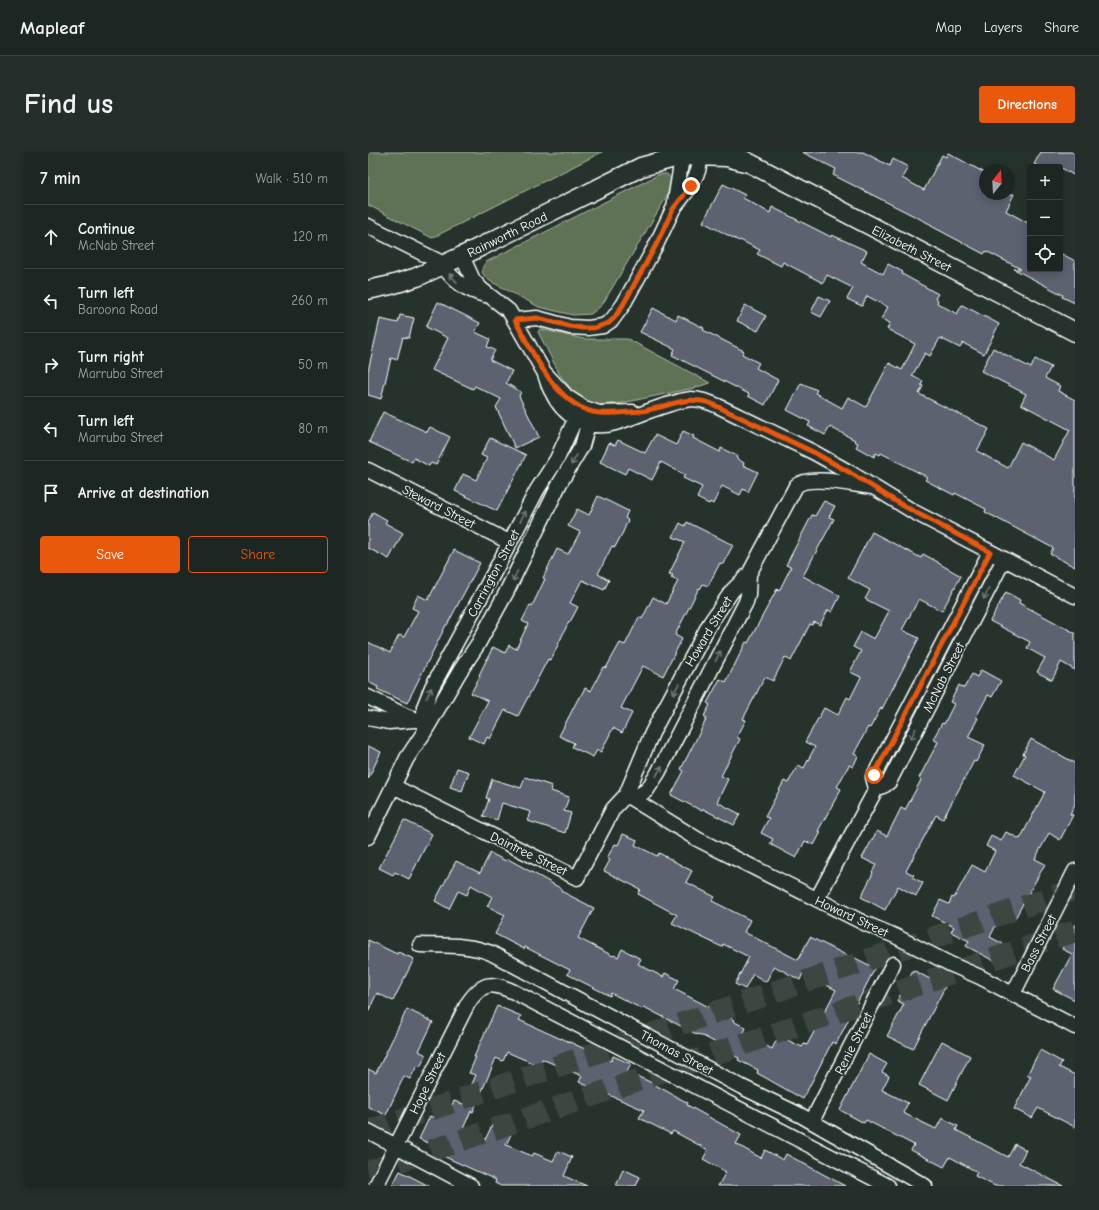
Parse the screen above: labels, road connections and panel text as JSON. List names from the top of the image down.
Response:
{
  "streets": {
    "street": [
      "Rainworth Road",
      "Elizabeth Street",
      "Steward Street",
      "Carrington Street",
      "Howard Street",
      "McNab Street",
      "Daintree Street",
      "Bass Street",
      "Renie Street",
      "Thomas Street",
      "Hope Street"
    ]
  },
  "crossings": [
    ["Rainworth Road", "Elizabeth Street"],
    ["Steward Street", "Carrington Street"],
    ["Carrington Street", "Daintree Street"],
    ["Howard Street", "McNab Street"],
    ["Howard Street", "Daintree Street"],
    ["Howard Street", "Bass Street"],
    ["Renie Street", "Thomas Street"],
    ["Thomas Street", "Hope Street"]
  ],
  "north": "top",
  "page": {
    "header": "Mapleaf",
    "nav": ["Map", "Layers", "Share"],
    "buttons": [
      "Directions",
      ["Save", "Share"]
    ],
    "title": "Find us",
    "heading": ["7 min", "Walk · 510 m"],
    "map_buttons": ["+", "−"],
    "list": [
      ["Continue", "McNab Street", "120 m"],
      ["Turn left", "Baroona Road", "260 m"],
      ["Turn right", "Marruba Street", "50 m"],
      ["Turn left", "Marruba Street", "80 m"],
      "Arrive at destination"
    ]
  }
}
